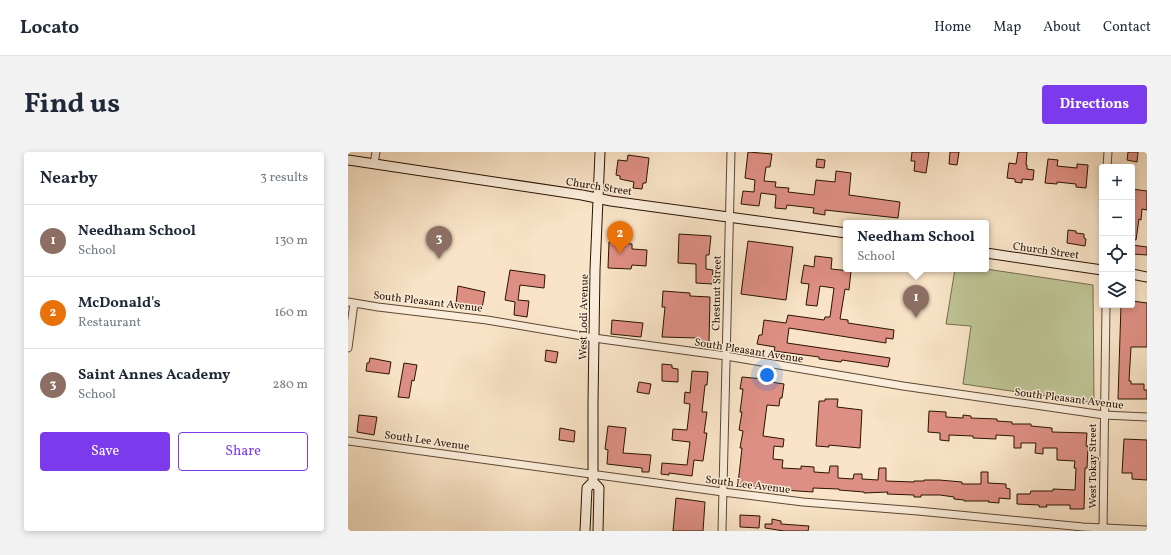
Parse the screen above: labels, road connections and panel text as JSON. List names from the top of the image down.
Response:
{
  "streets": {
    "street": [
      "Church Street",
      "Chestnut Street",
      "South Pleasant Avenue",
      "West Lodi Avenue",
      "South Lee Avenue",
      "West Tokay Street"
    ]
  },
  "crossings": [
    ["Church Street", "Chestnut Street"],
    ["Church Street", "West Lodi Avenue"],
    ["Chestnut Street", "South Pleasant Avenue"],
    ["Chestnut Street", "South Lee Avenue"],
    ["South Pleasant Avenue", "West Lodi Avenue"],
    ["South Pleasant Avenue", "West Tokay Street"],
    ["West Lodi Avenue", "South Lee Avenue"],
    ["South Lee Avenue", "West Tokay Street"]
  ],
  "page": {
    "header": "Locato",
    "nav": [
      "Home",
      "Map",
      "About",
      "Contact"
    ],
    "title": "Find us",
    "buttons": [
      "Directions",
      ["Save", "Share"]
    ],
    "heading": ["Nearby", "3 results"],
    "map_buttons": ["+", "−"],
    "list": [
      {
        "mark": "1",
        "name": "Needham School",
        "note": "School",
        "value": "130 m"
      },
      {
        "mark": "2",
        "name": "McDonald's",
        "note": "Restaurant",
        "value": "160 m"
      },
      {
        "mark": "3",
        "name": "Saint Annes Academy",
        "note": "School",
        "value": "280 m"
      }
    ],
    "popup": ["Needham School", "School"],
    "pins": ["2", "3", "1"]
  }
}
